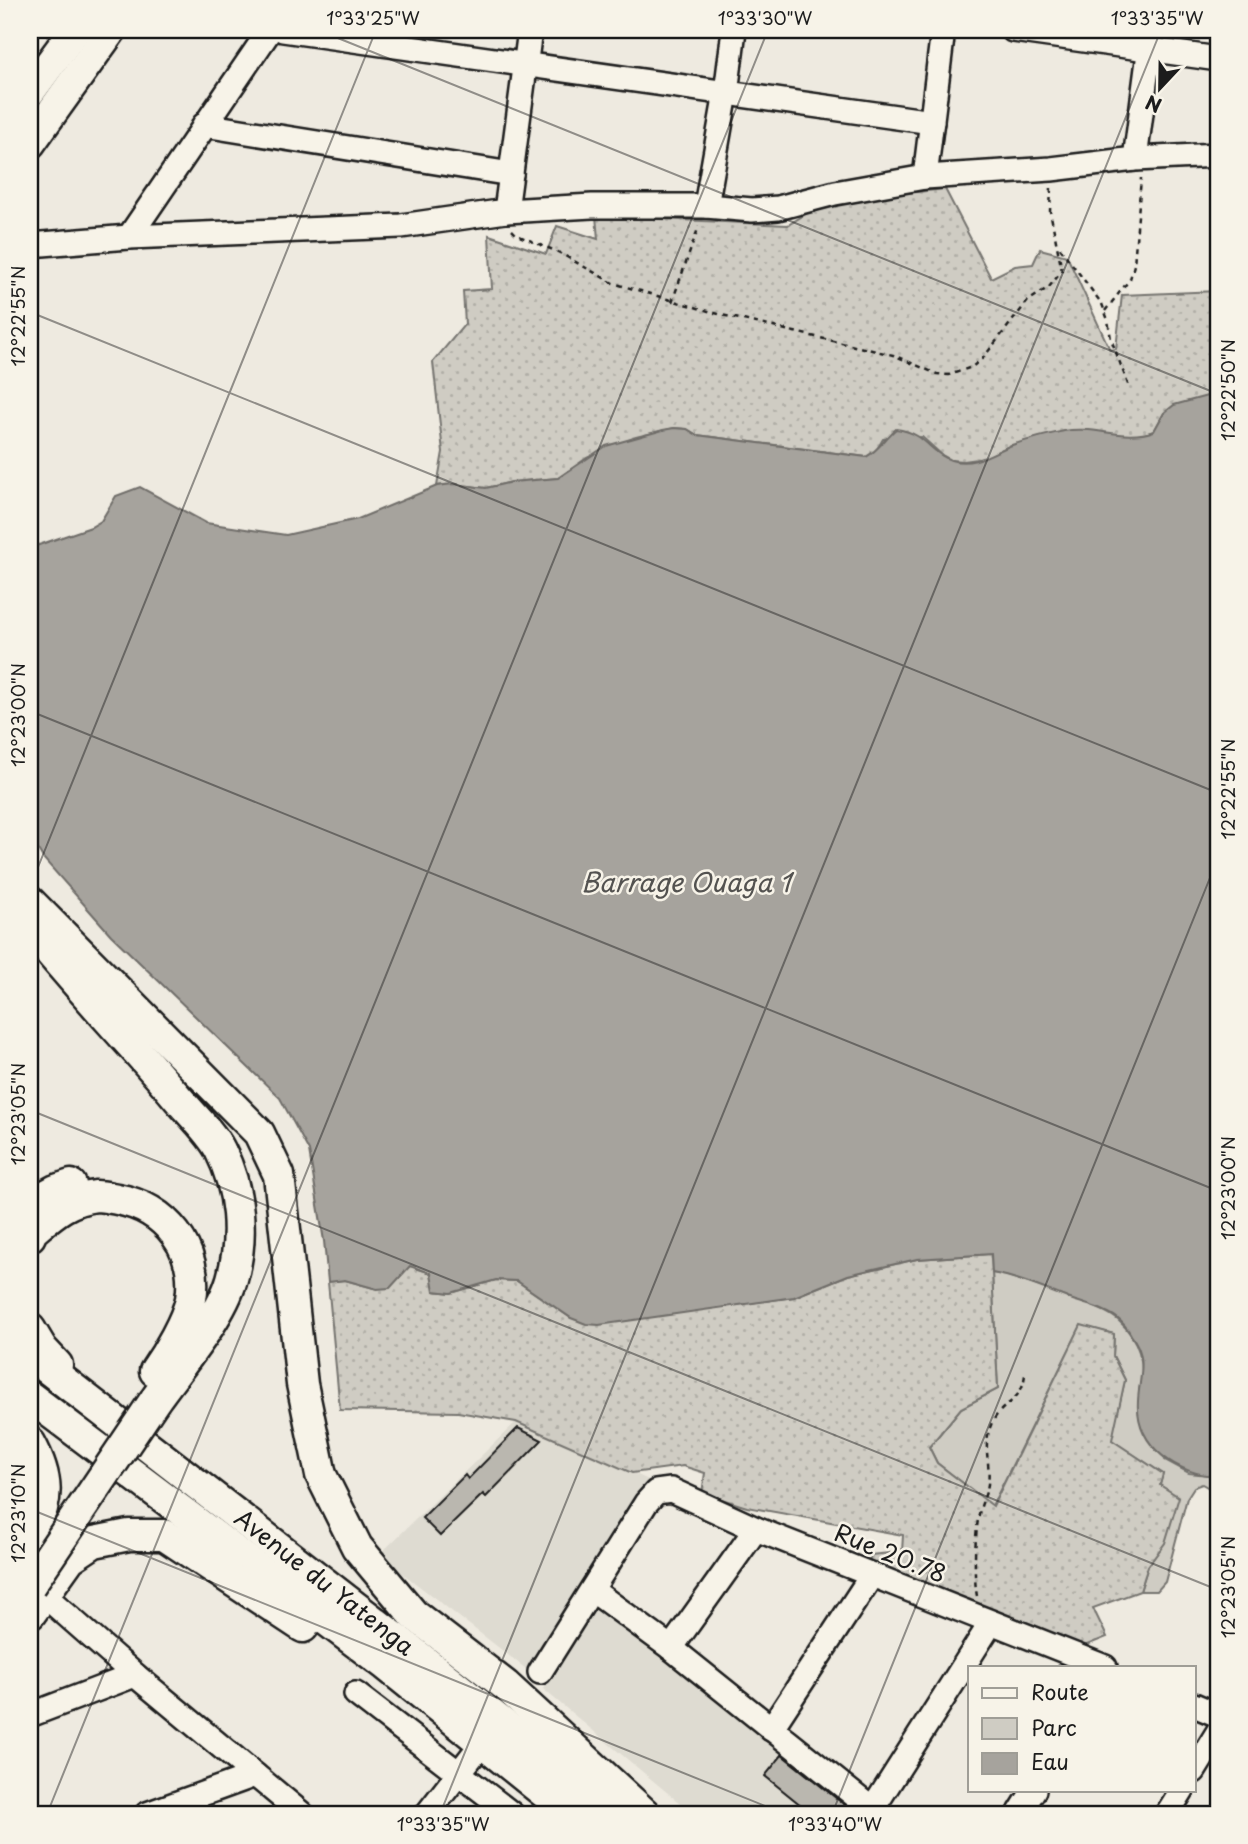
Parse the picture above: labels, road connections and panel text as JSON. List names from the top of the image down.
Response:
{
  "streets": {
    "main road": ["Avenue du Yatenga"],
    "street": ["Rue 20.78"]
  },
  "water": ["Barrage Ouaga 1"],
  "legend": ["Route", "Parc", "Eau"],
  "north": "bottom",
  "coordinates": [
    "1°33'25\"W",
    "1°33'30\"W",
    "1°33'35\"W",
    "12°22'55\"N",
    "12°22'50\"N",
    "12°23'00\"N",
    "12°23'05\"N",
    "12°23'10\"N",
    "1°33'40\"W"
  ]
}
